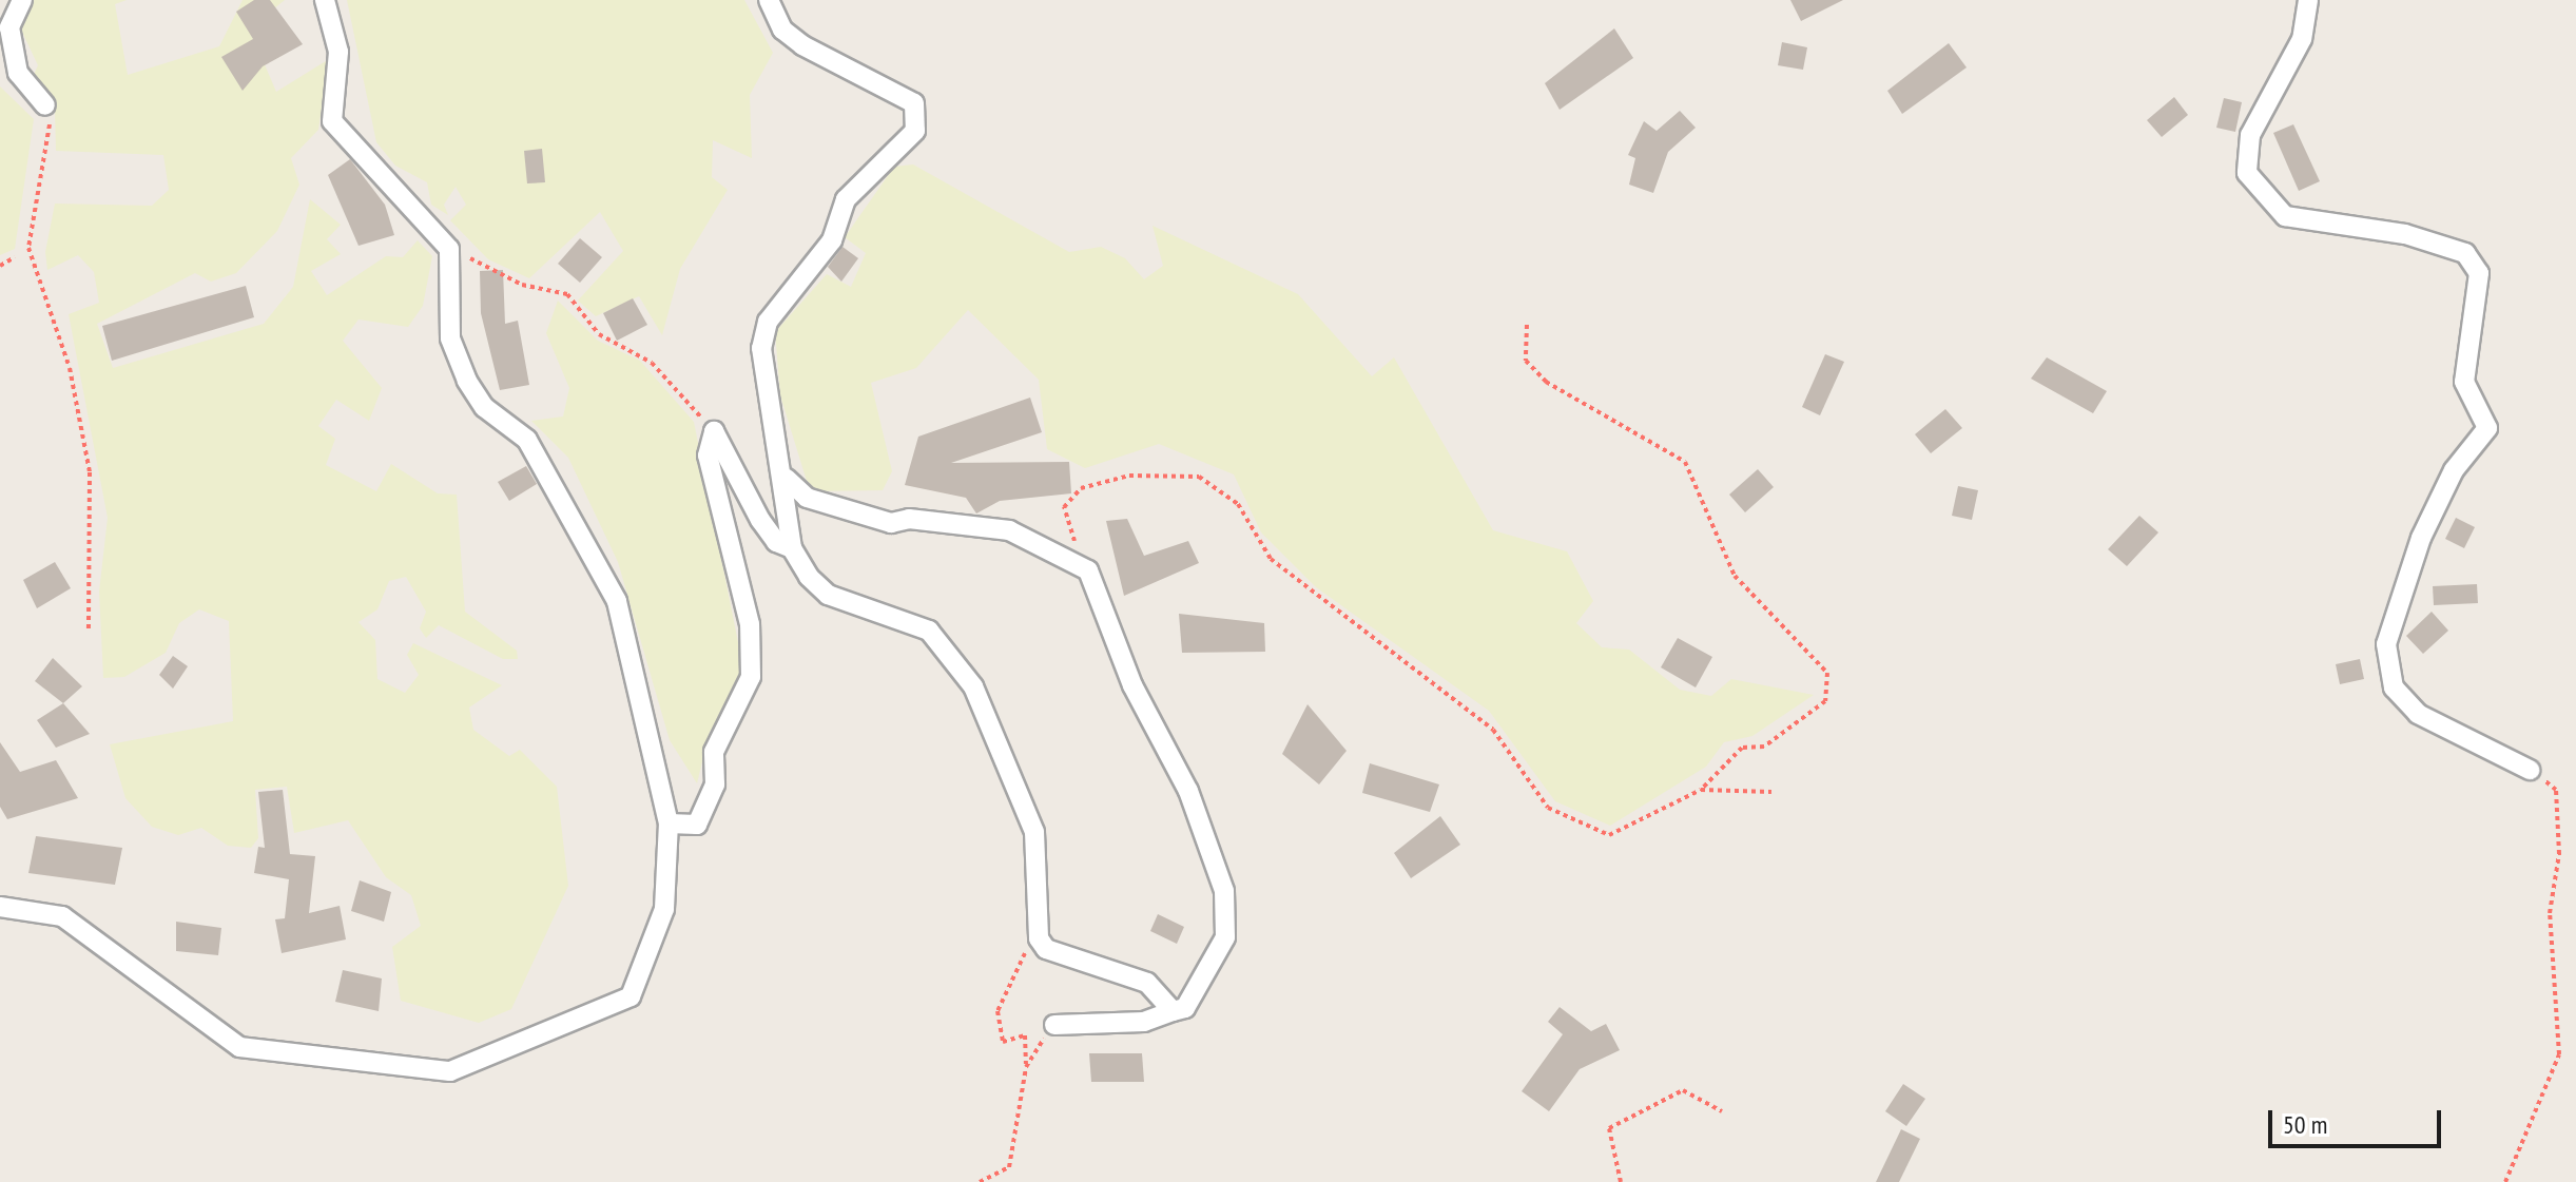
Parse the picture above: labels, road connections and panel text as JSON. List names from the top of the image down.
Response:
{
  "scale_bar": "50 m"
}
